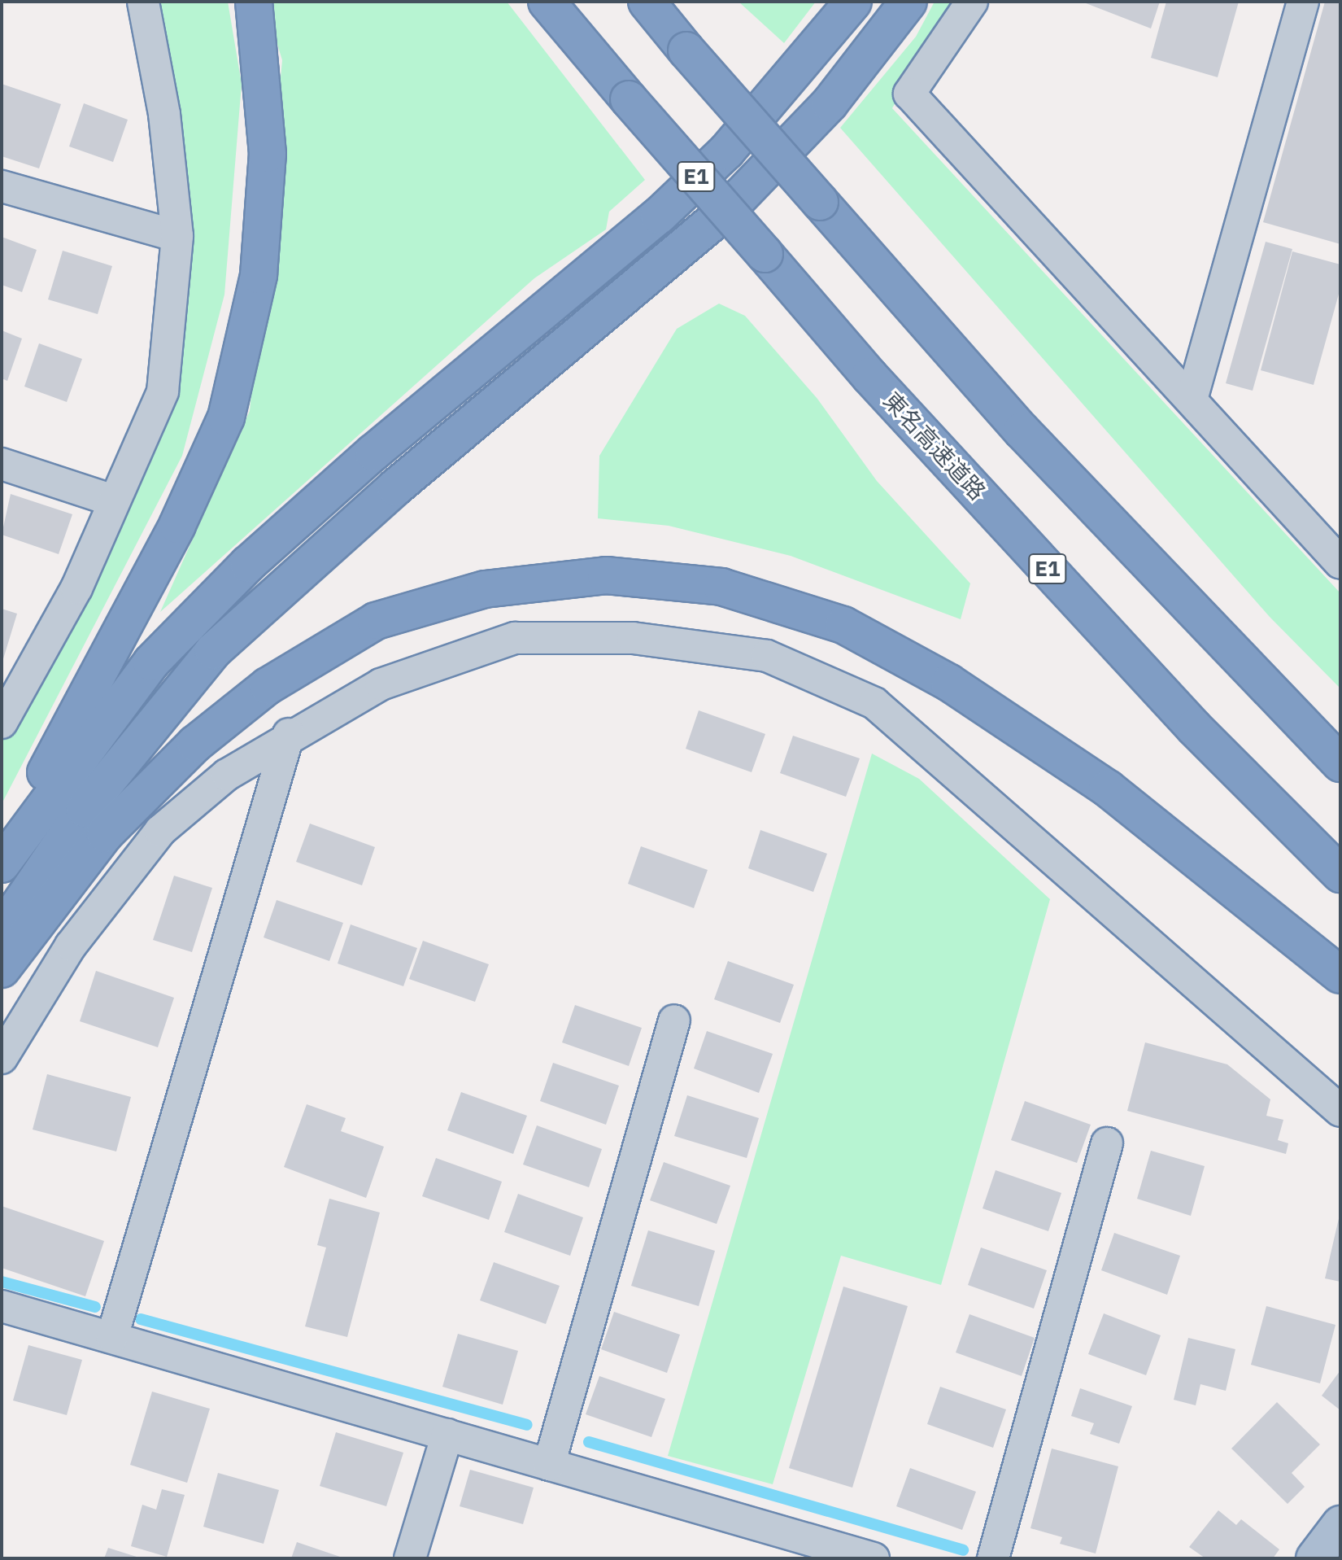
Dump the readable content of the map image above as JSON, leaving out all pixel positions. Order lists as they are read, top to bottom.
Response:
{
  "streets": {
    "highway": ["E1", "東名高速道路"]
  }
}
